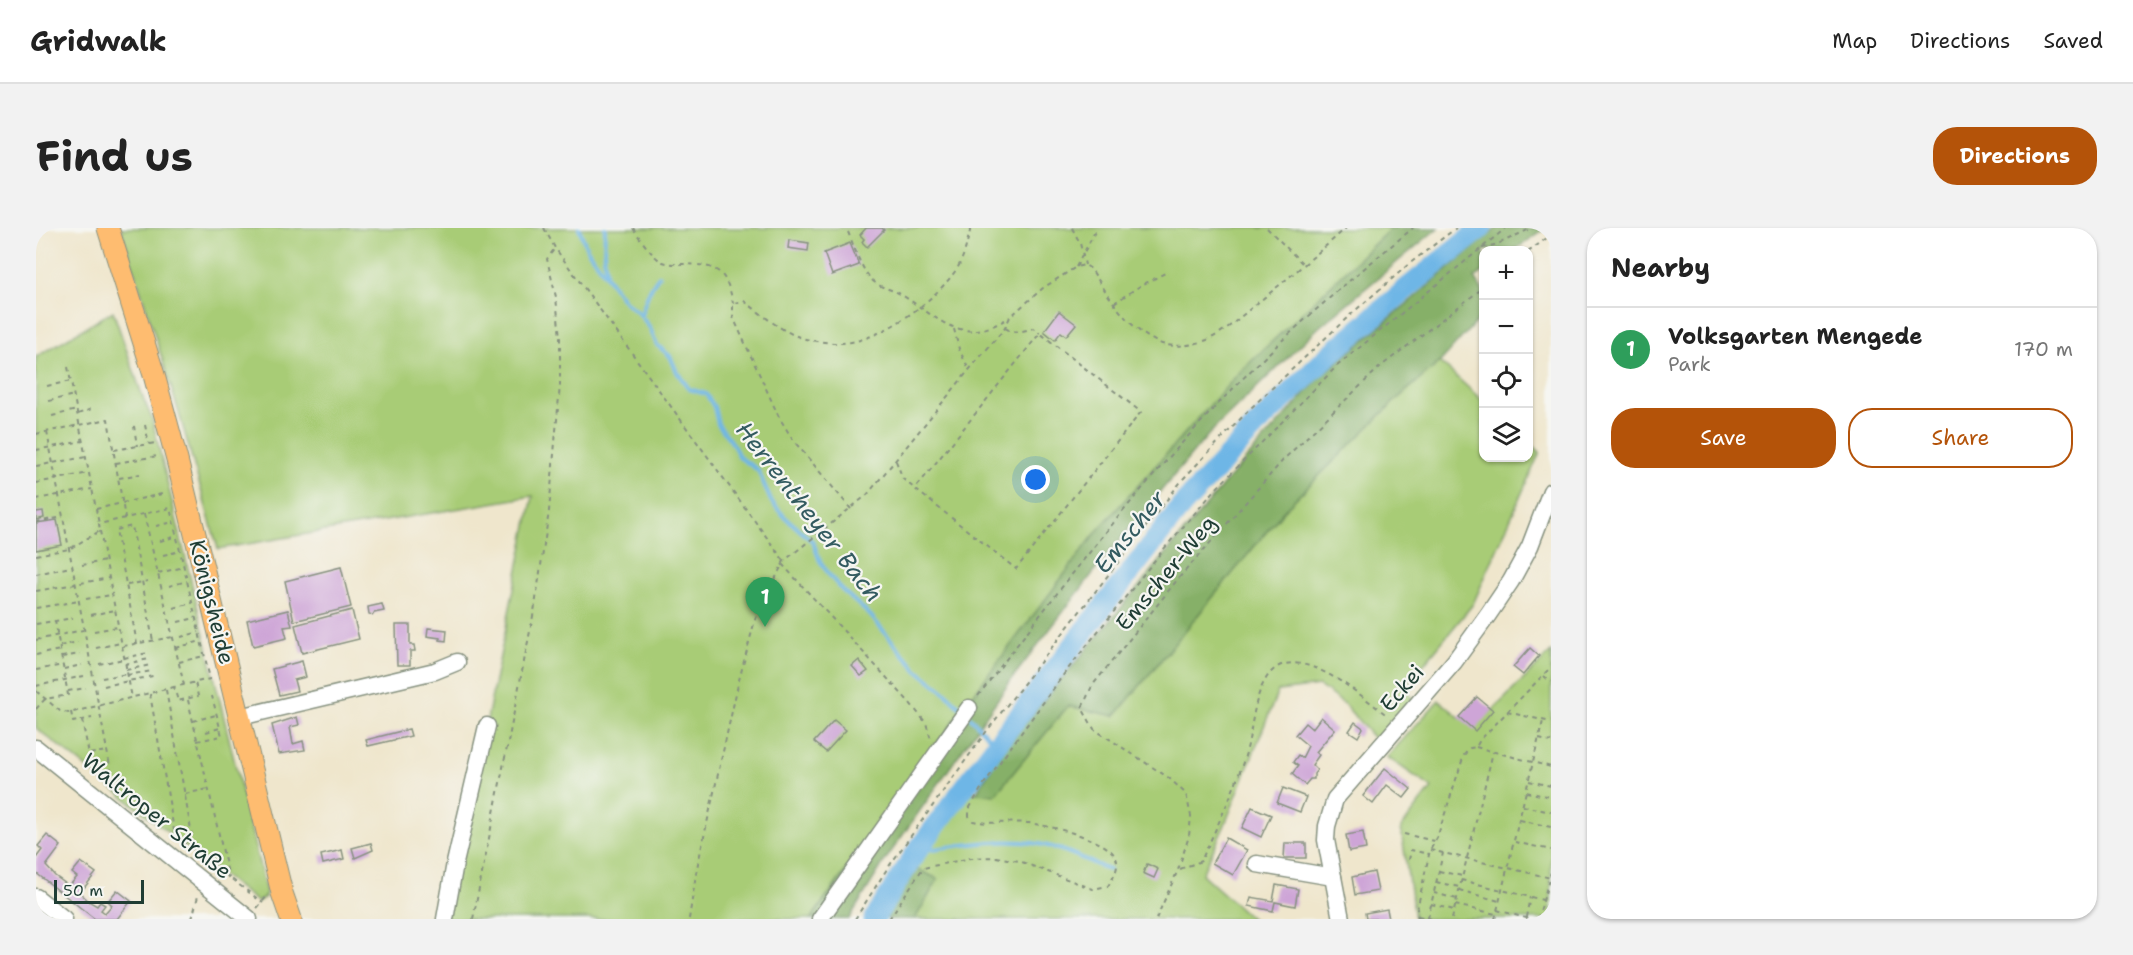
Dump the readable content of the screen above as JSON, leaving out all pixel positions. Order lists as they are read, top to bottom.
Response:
{
  "streets": {
    "main road": ["Königsheide"],
    "street": ["Eckei", "Waltroper Straße"],
    "path": ["Emscher-Weg"]
  },
  "water": ["Herrentheyer Bach", "Emscher"],
  "scale_bar": "50 m",
  "page": {
    "header": "Gridwalk",
    "nav": ["Map", "Directions", "Saved"],
    "buttons": [
      "Directions",
      ["Save", "Share"]
    ],
    "title": "Find us",
    "heading": "Nearby",
    "map_buttons": ["+", "−"],
    "list": [
      {
        "mark": "1",
        "name": "Volksgarten Mengede",
        "note": "Park",
        "value": "170 m"
      }
    ],
    "pins": "1",
    "scale": "50 m"
  }
}
